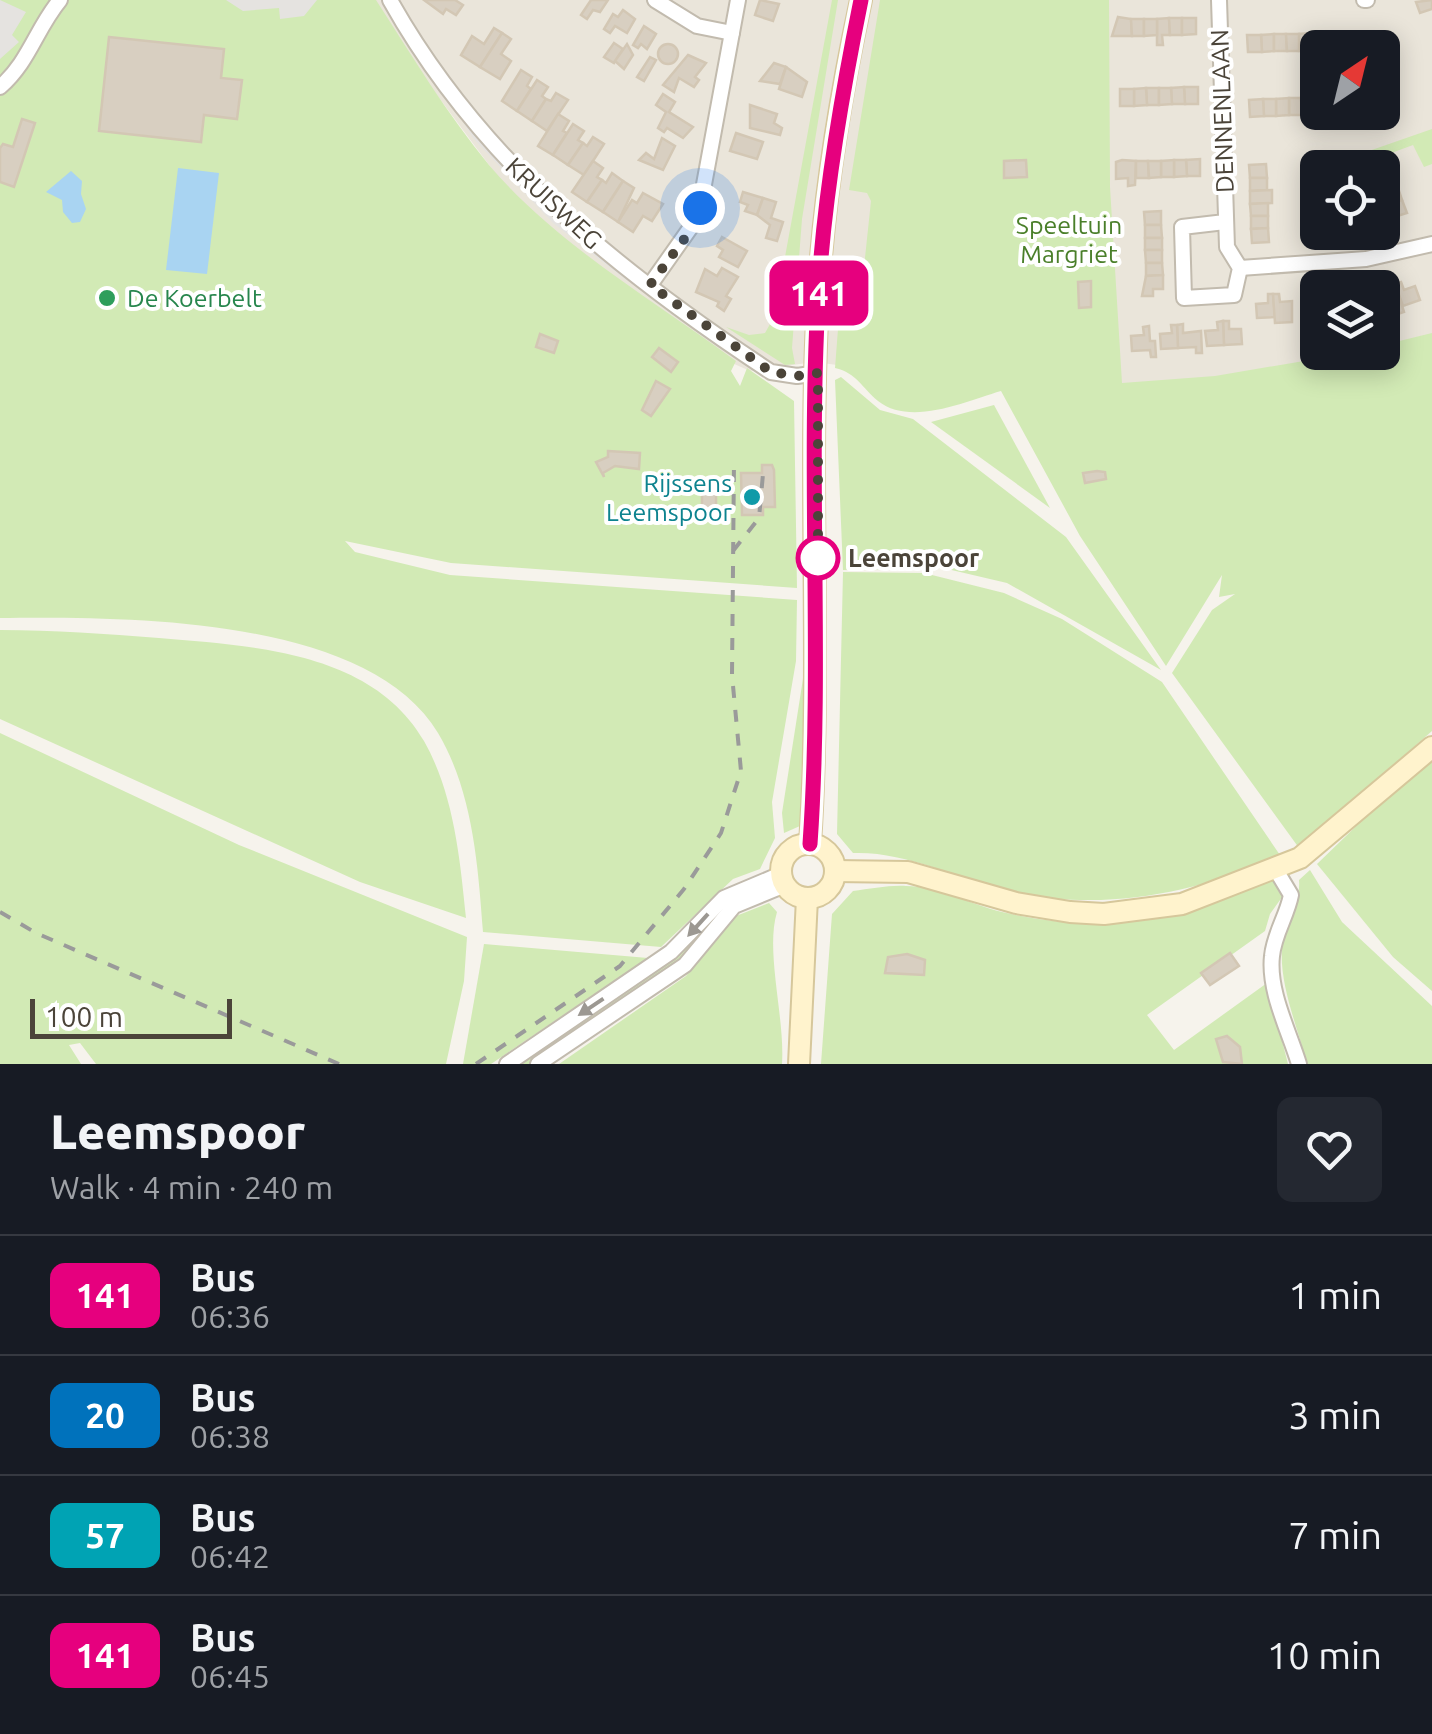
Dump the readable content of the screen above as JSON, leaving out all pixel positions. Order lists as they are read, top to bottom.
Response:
{
  "streets": {
    "street": ["DENNENLAAN", "KRUISWEG"]
  },
  "parks": ["Speeltuin Margriet"],
  "places": ["De Koerbelt", "Rijssens Leemspoor", "Leemspoor"],
  "lines": ["bus line 141"],
  "scale_bar": "100 m",
  "north": "top right",
  "page": {
    "on_map": "141",
    "scale": "100 m",
    "heading": ["Leemspoor", "Walk · 4 min · 240 m"],
    "list": [
      {
        "mark": "141",
        "name": "Bus",
        "note": "06:36",
        "value": "1 min"
      },
      {
        "mark": "20",
        "name": "Bus",
        "note": "06:38",
        "value": "3 min"
      },
      {
        "mark": "57",
        "name": "Bus",
        "note": "06:42",
        "value": "7 min"
      },
      {
        "mark": "141",
        "name": "Bus",
        "note": "06:45",
        "value": "10 min"
      }
    ]
  }
}
